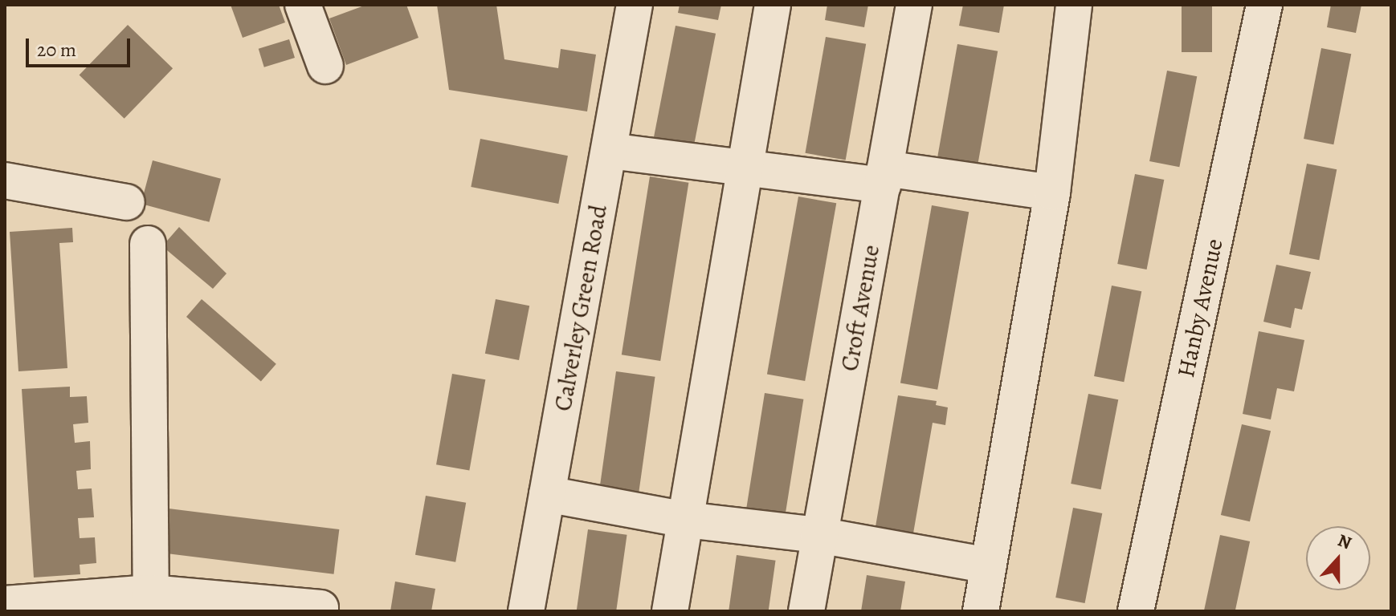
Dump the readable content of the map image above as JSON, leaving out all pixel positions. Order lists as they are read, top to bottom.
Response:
{
  "streets": {
    "street": ["Calverley Green Road", "Croft Avenue", "Hanby Avenue"]
  },
  "scale_bar": "20 m",
  "north": "top"
}
